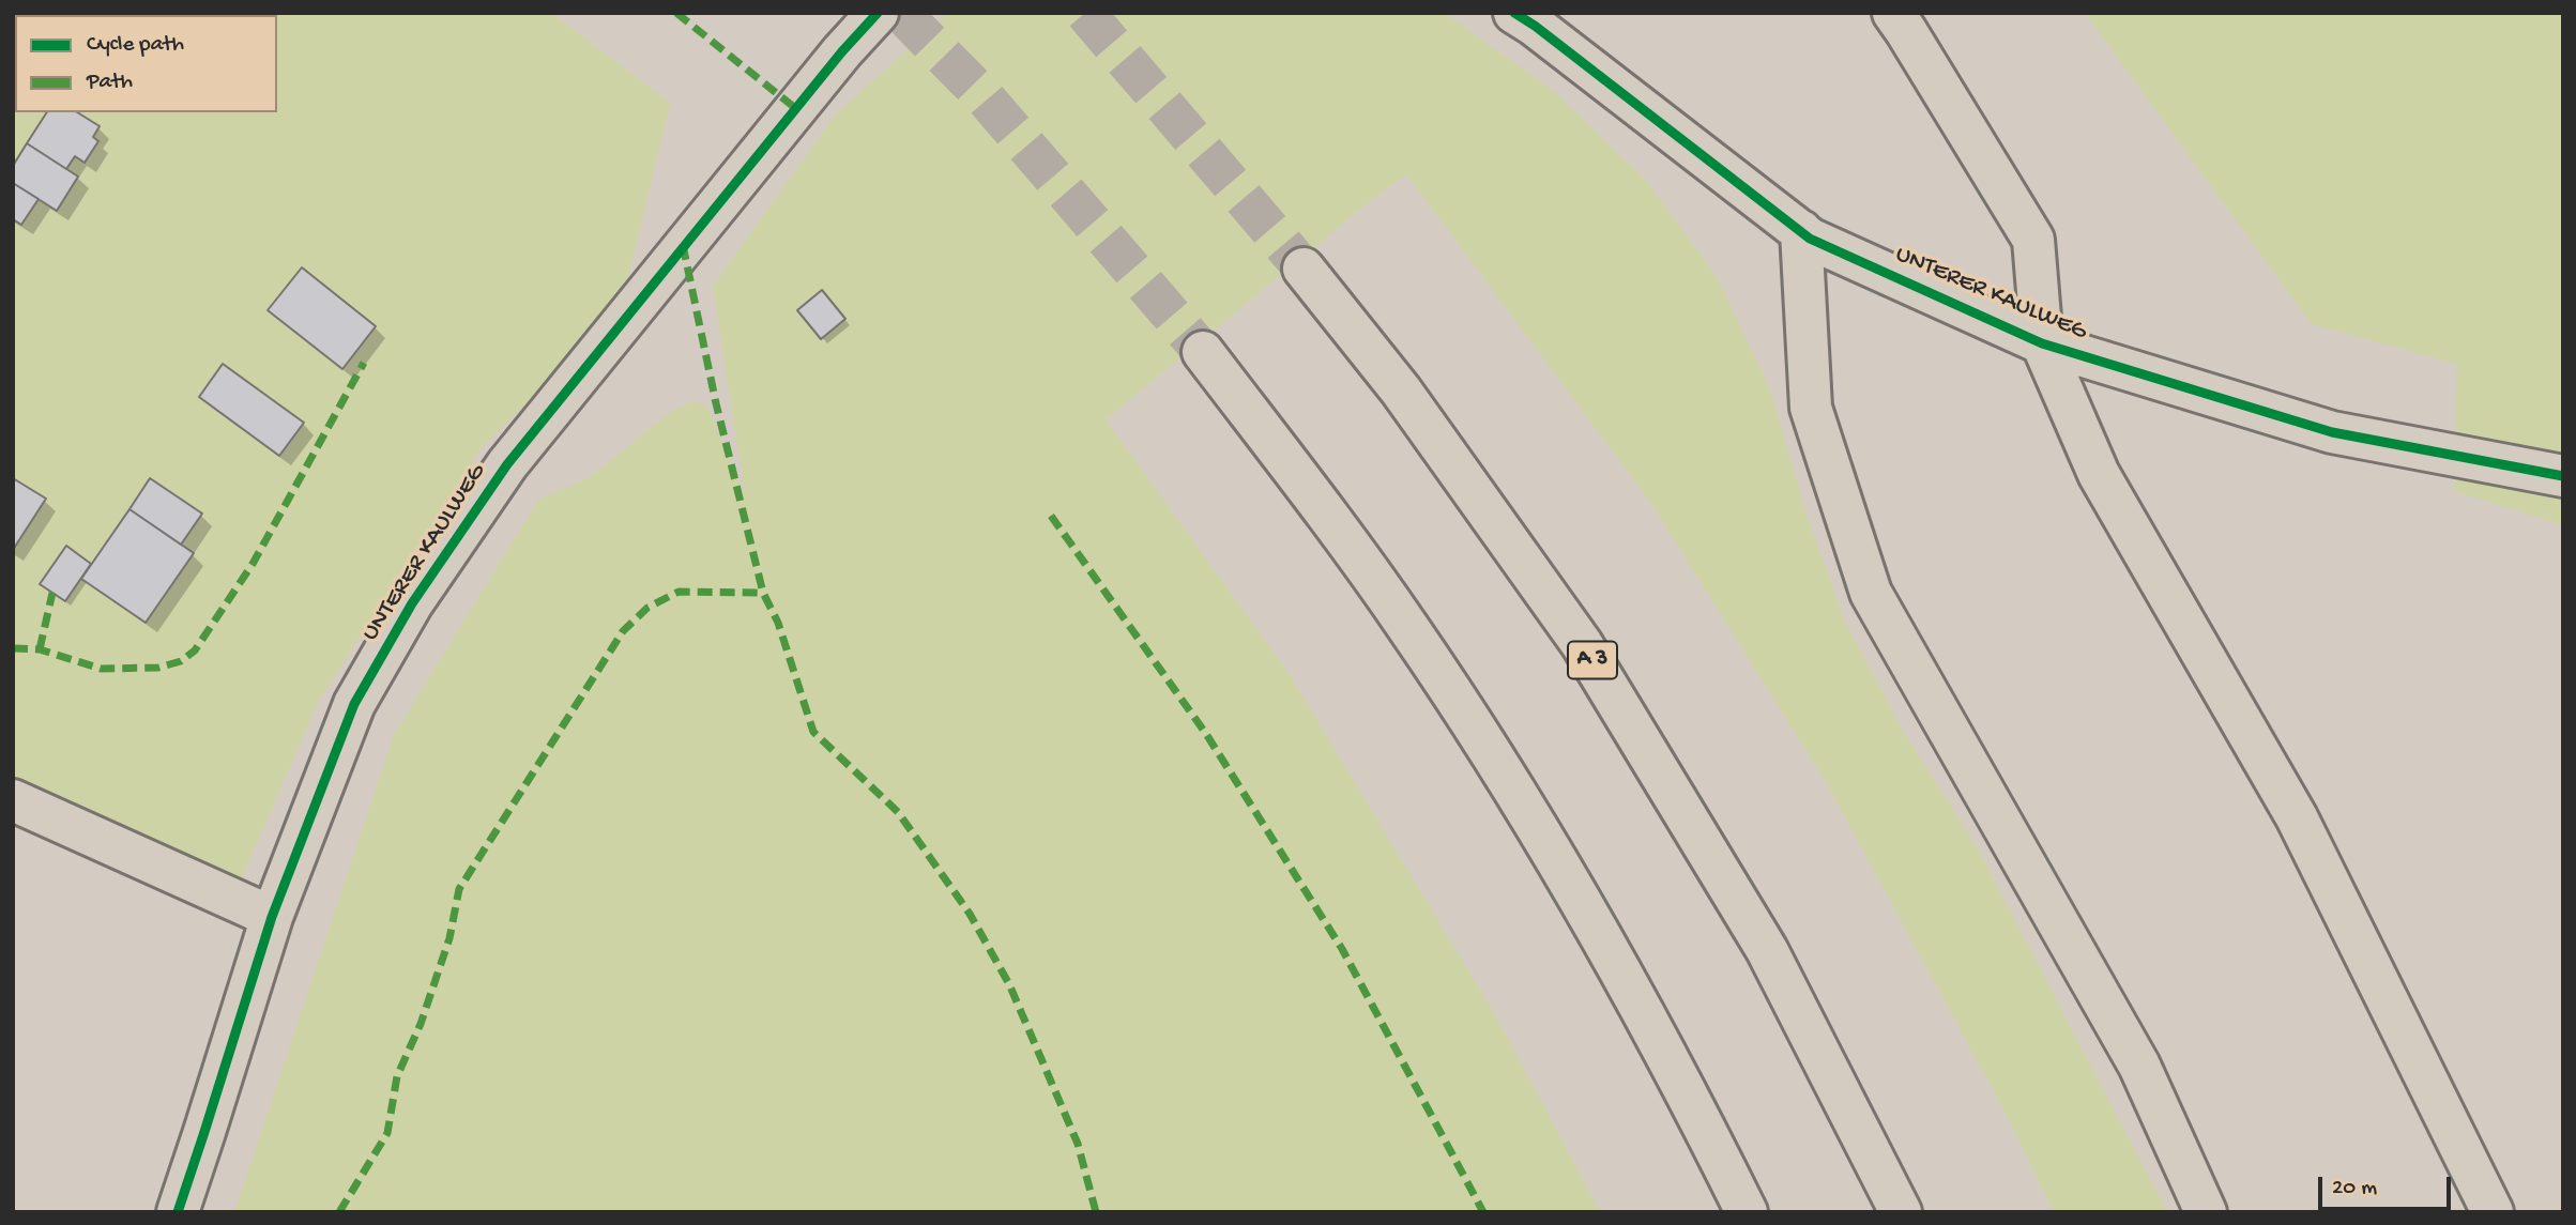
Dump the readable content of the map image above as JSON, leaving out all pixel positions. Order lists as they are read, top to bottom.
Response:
{
  "streets": {
    "main road": ["UNTERER KAULWEG", "A 3"]
  },
  "legend": ["Cycle path", "Path"],
  "scale_bar": "20 m"
}
